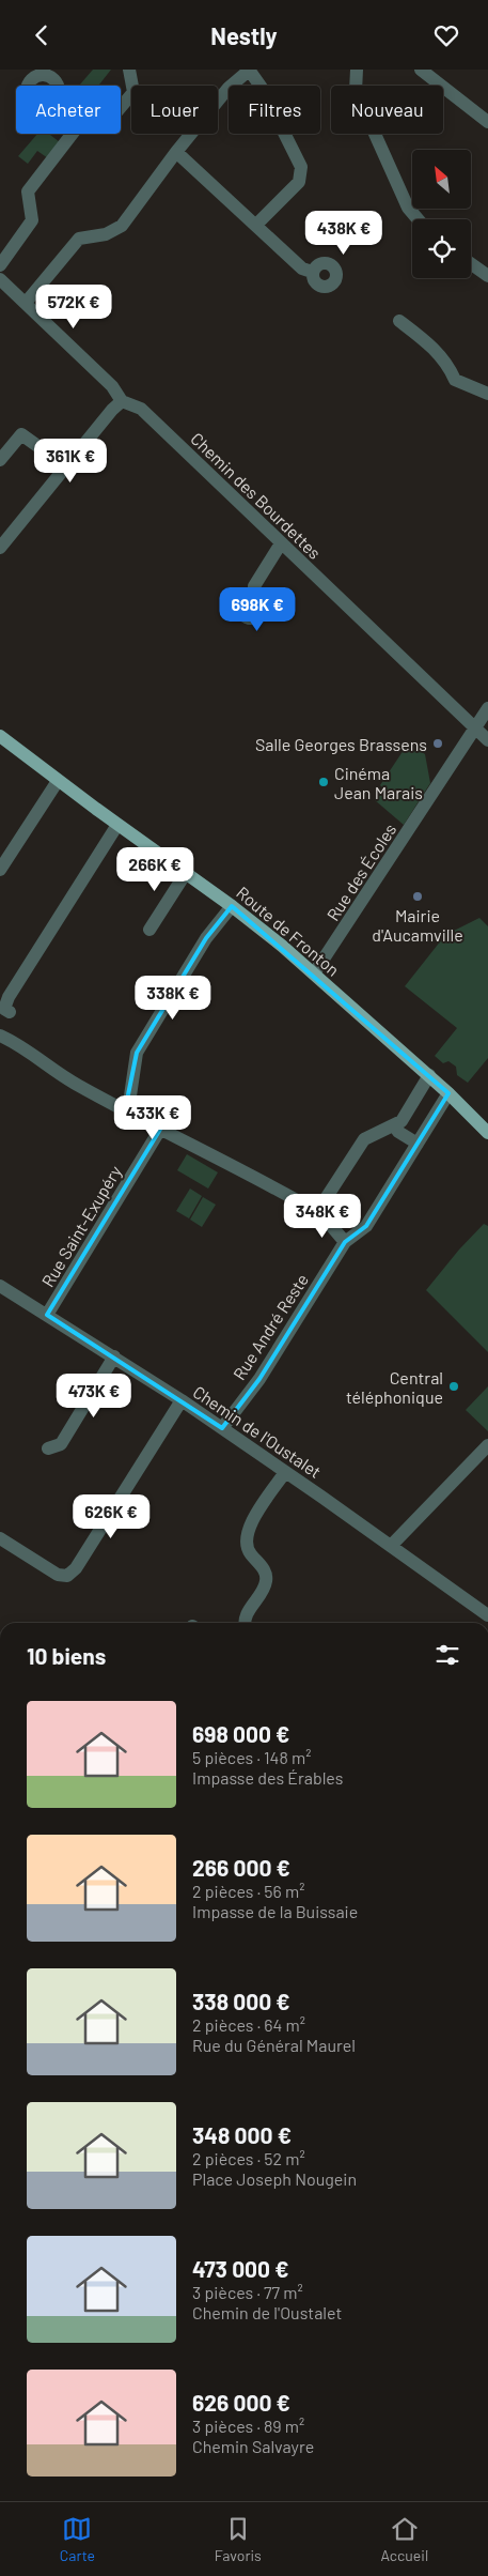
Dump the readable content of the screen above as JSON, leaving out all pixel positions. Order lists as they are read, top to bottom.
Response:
{
  "streets": {
    "main road": ["Route de Fronton"],
    "street": [
      "Chemin des Bourdettes",
      "Rue des Écoles",
      "Rue Saint-Exupéry",
      "Rue André Reste",
      "Chemin de l'Oustalet"
    ]
  },
  "crossings": [
    ["Chemin des Bourdettes", "Rue des Écoles"],
    ["Rue des Écoles", "Route de Fronton"],
    ["Rue Saint-Exupéry", "Chemin de l'Oustalet"],
    ["Rue André Reste", "Chemin de l'Oustalet"]
  ],
  "places": [
    "Salle Georges Brassens",
    "Cinéma Jean Marais",
    "Mairie d'Aucamville",
    "Central téléphonique"
  ],
  "north": "top left",
  "page": {
    "header": "Nestly",
    "chip": [
      "Acheter",
      "Louer",
      "Filtres",
      "Nouveau"
    ],
    "price": [
      "438K €",
      "572K €",
      "361K €",
      "698K €",
      "266K €",
      "338K €",
      "433K €",
      "348K €",
      "473K €",
      "626K €"
    ],
    "heading": "10 biens",
    "list": [
      {
        "name": "698 000 €",
        "note": "5 pièces · 148 m² · Impasse des Érables"
      },
      {
        "name": "266 000 €",
        "note": "2 pièces · 56 m² · Impasse de la Buissaie"
      },
      {
        "name": "338 000 €",
        "note": "2 pièces · 64 m² · Rue du Général Maurel"
      },
      {
        "name": "348 000 €",
        "note": "2 pièces · 52 m² · Place Joseph Nougein"
      },
      {
        "name": "473 000 €",
        "note": "3 pièces · 77 m² · Chemin de l'Oustalet"
      },
      {
        "name": "626 000 €",
        "note": "3 pièces · 89 m² · Chemin Salvayre"
      }
    ],
    "tabs": ["Carte", "Favoris", "Accueil"]
  }
}
